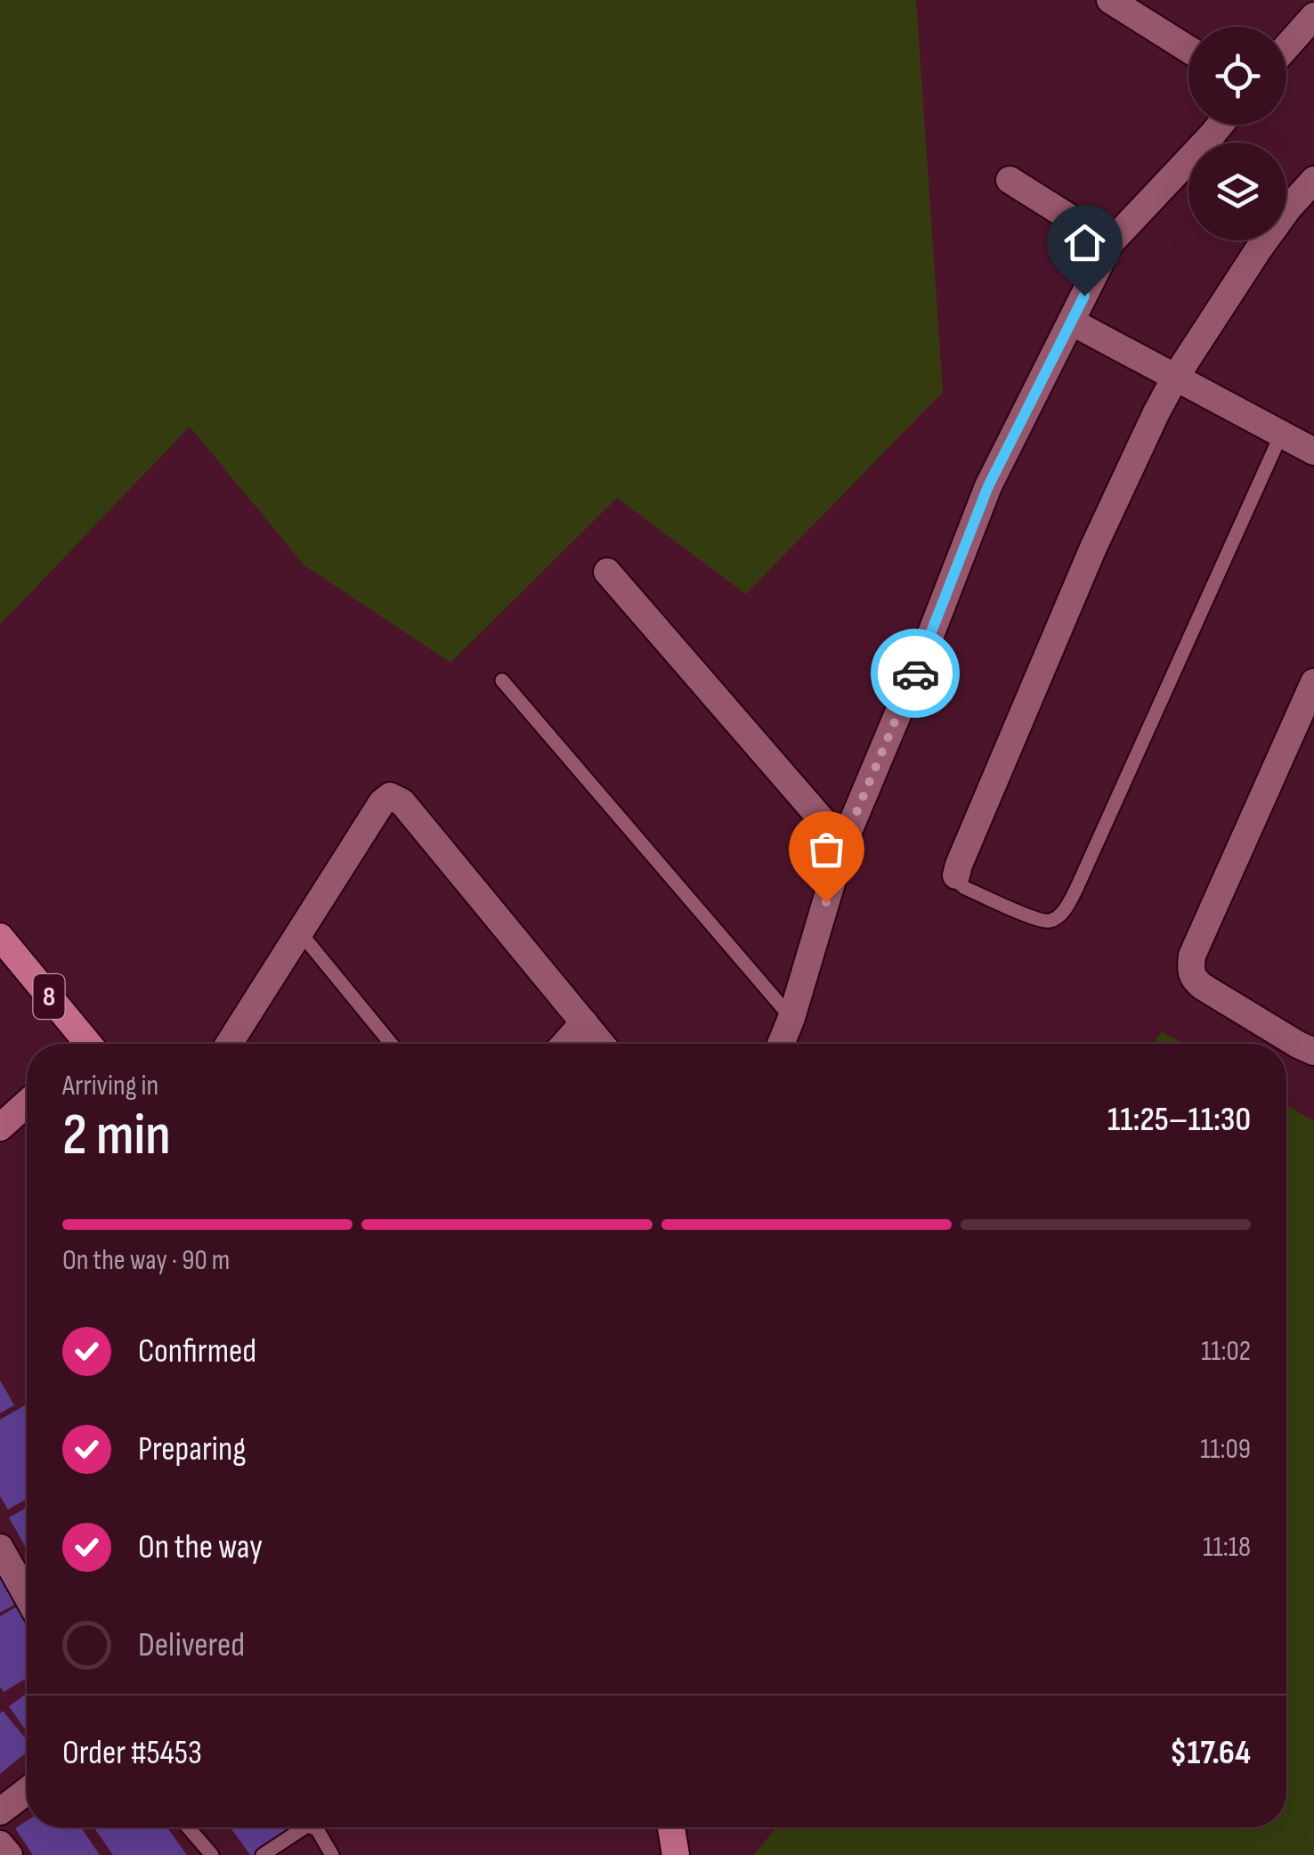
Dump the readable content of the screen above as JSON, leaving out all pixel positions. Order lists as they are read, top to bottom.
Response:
{
  "streets": {
    "main road": ["8"]
  },
  "page": {
    "heading": ["2 min", "Arriving in", "11:25–11:30"],
    "panel": ["Order #5453", "$17.64"],
    "bar": "On the way · 90 m",
    "list": [
      ["Confirmed", "11:02"],
      ["Preparing", "11:09"],
      ["On the way", "11:18"],
      "Delivered"
    ]
  }
}
